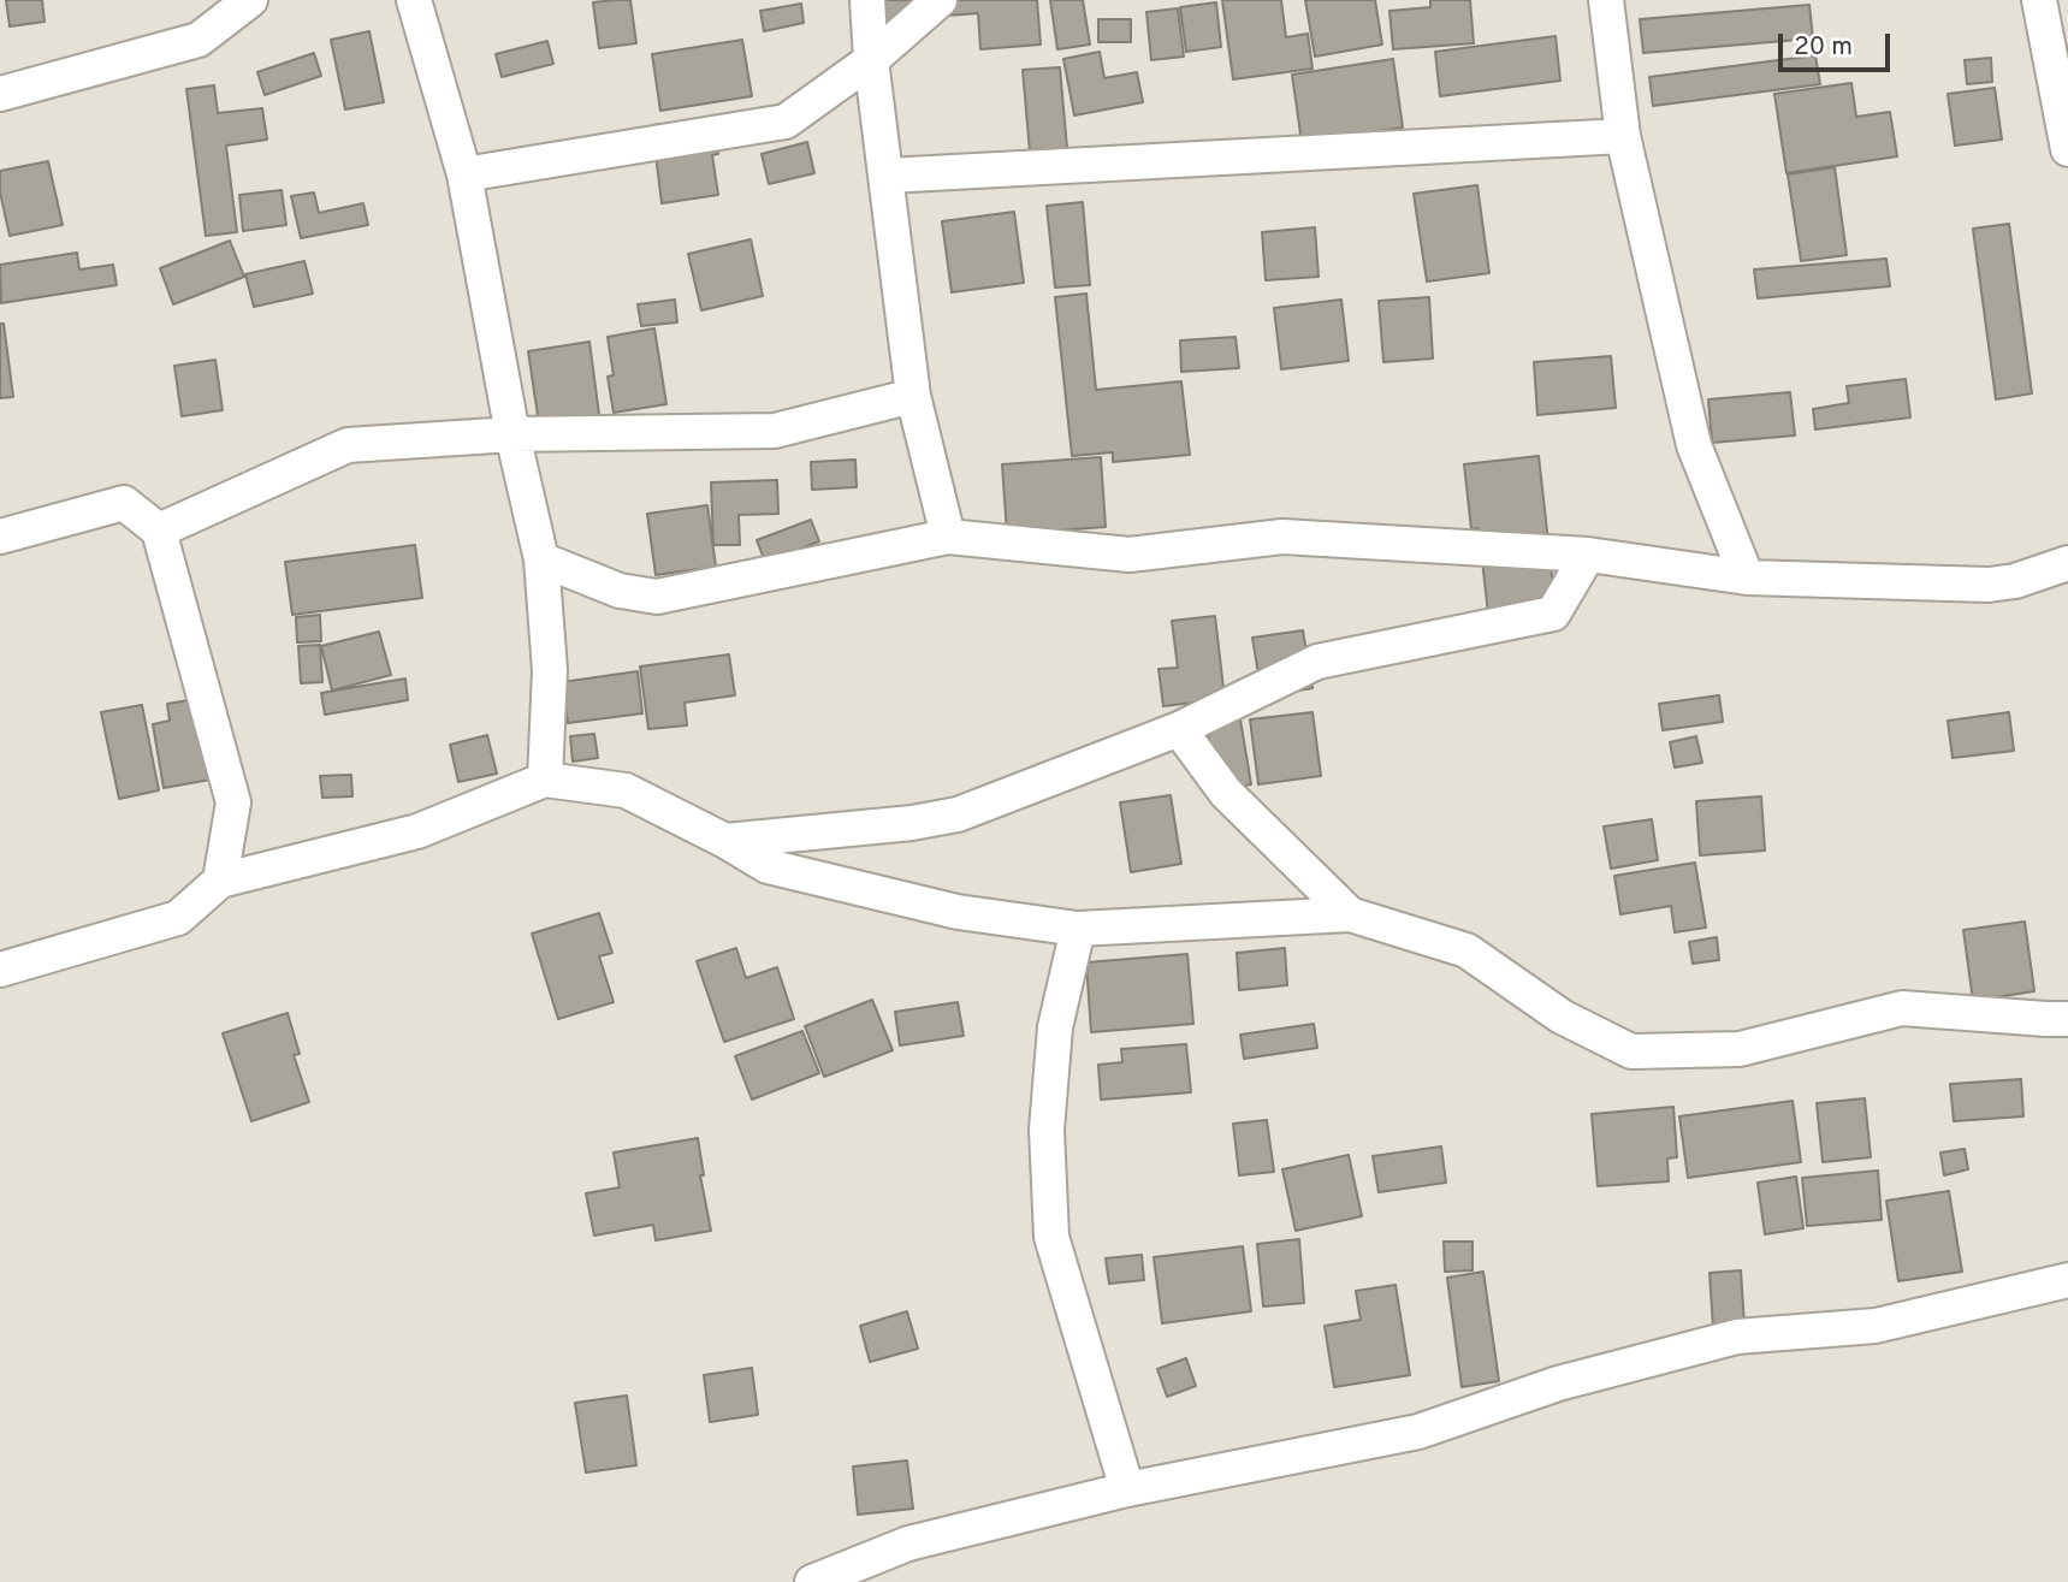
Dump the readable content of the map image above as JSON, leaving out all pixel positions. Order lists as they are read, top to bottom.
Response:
{
  "scale_bar": "20 m"
}
